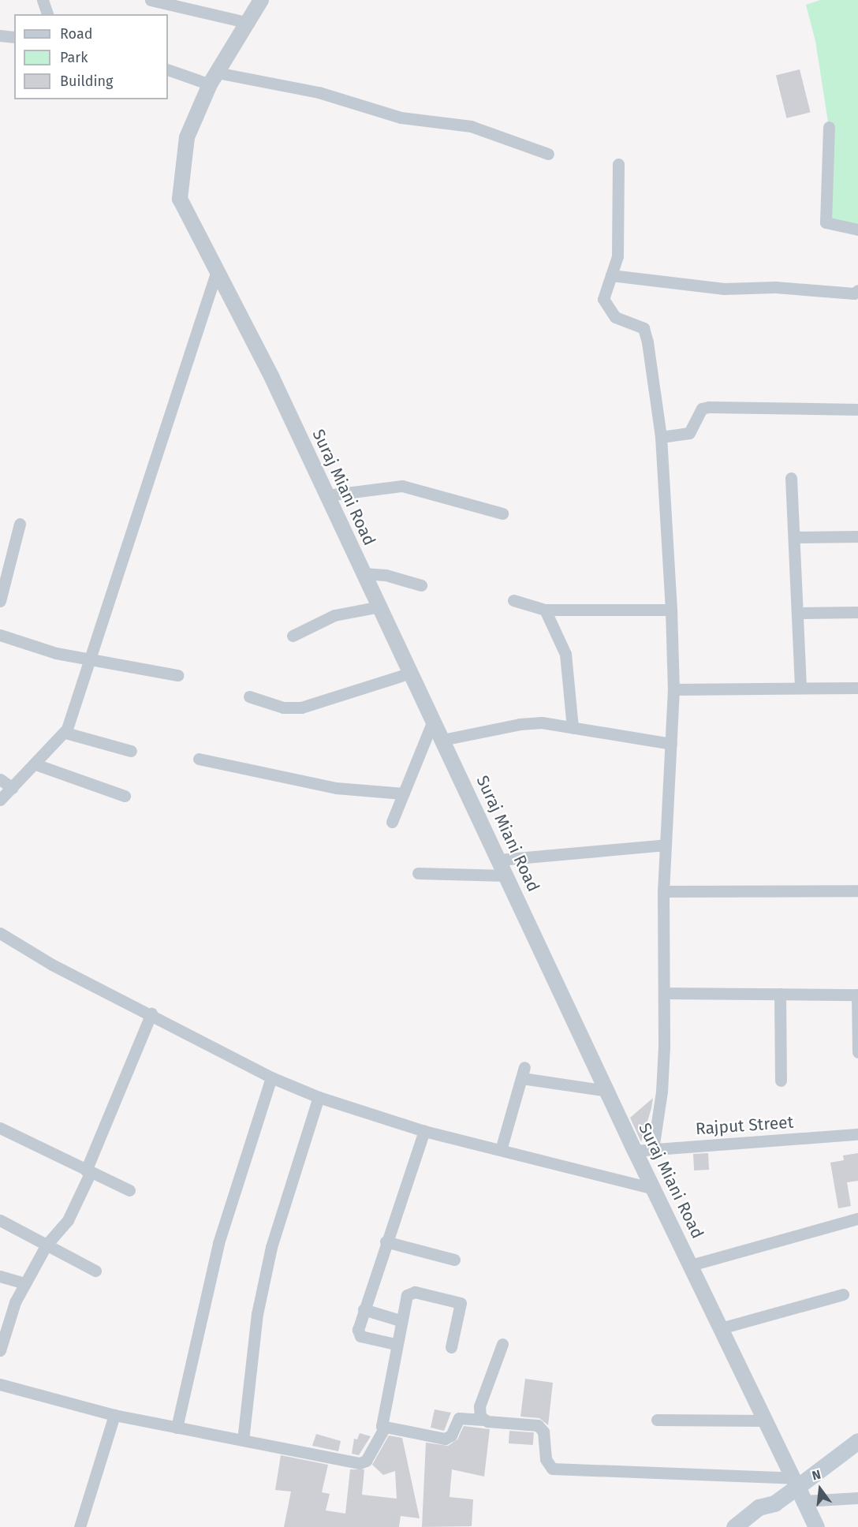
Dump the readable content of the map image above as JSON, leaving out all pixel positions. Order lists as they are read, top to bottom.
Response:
{
  "streets": {
    "street": ["Suraj Miani Road", "Rajput Street"]
  },
  "crossings": [
    ["Suraj Miani Road", "Rajput Street"]
  ],
  "legend": ["Road", "Park", "Building"],
  "north": "top"
}
